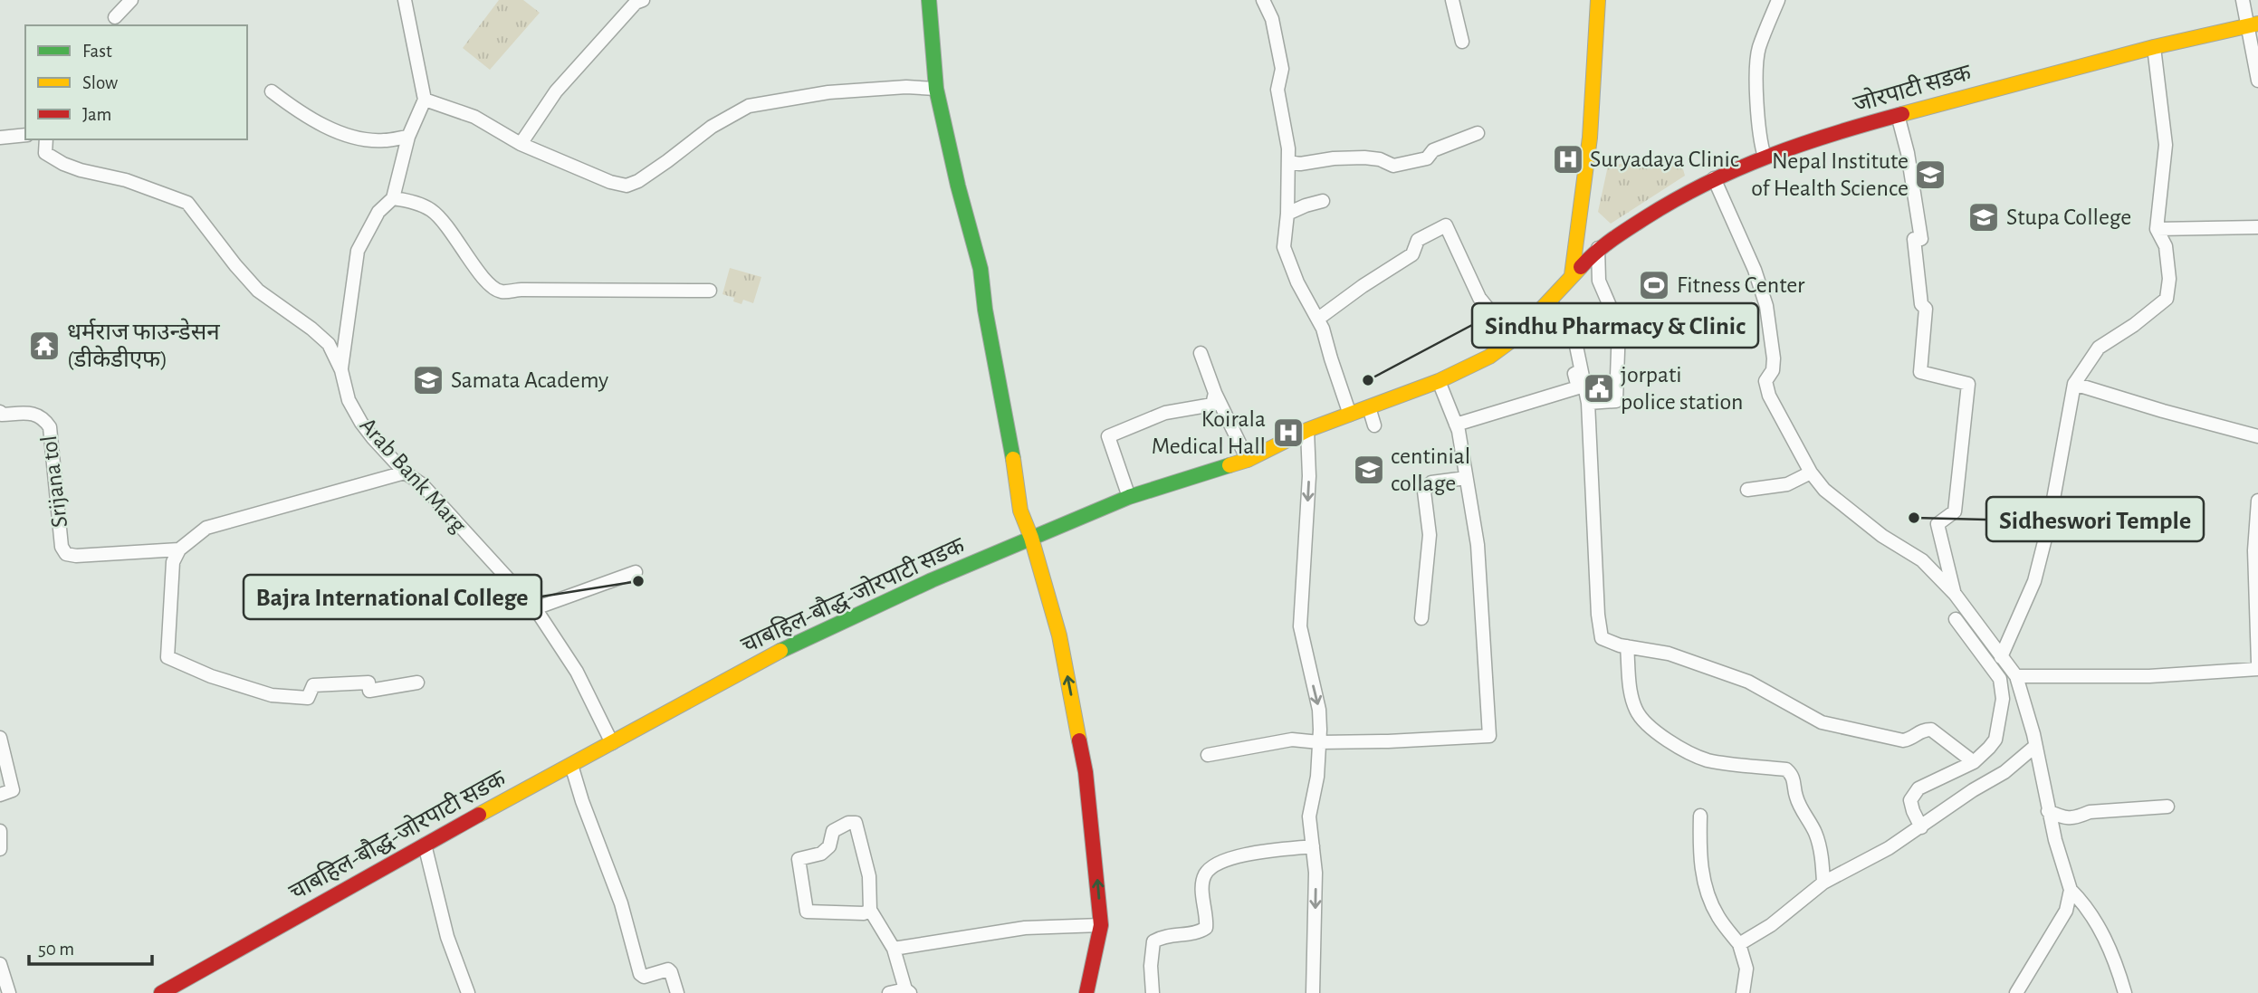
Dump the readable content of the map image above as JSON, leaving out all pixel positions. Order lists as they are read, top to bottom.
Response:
{
  "streets": {
    "main road": ["जोरपाटी सडक", "चाबहिल-बौद्ध-जोरपाटी सडक"],
    "street": ["Arab Bank Marg", "Srijana tol"]
  },
  "crossings": [
    ["जोरपाटी सडक", "चाबहिल-बौद्ध-जोरपाटी सडक"],
    ["Arab Bank Marg", "चाबहिल-बौद्ध-जोरपाटी सडक"]
  ],
  "places": {
    "hospital": ["Suryadaya Clinic", "Koirala Medical Hall"],
    "school or university": [
      "Nepal Institute of Health Science",
      "Stupa College",
      "Samata Academy",
      "centinial collage"
    ],
    "sports": ["Fitness Center"],
    "temple": ["धर्मराज फाउन्डेसन (डीकेडीएफ)"],
    "other": ["Sindhu Pharmacy & Clinic", "Sidheswori Temple", "Bajra International College"],
    "public building": ["jorpati police station"]
  },
  "legend": ["Fast", "Slow", "Jam"],
  "scale_bar": "50 m"
}
